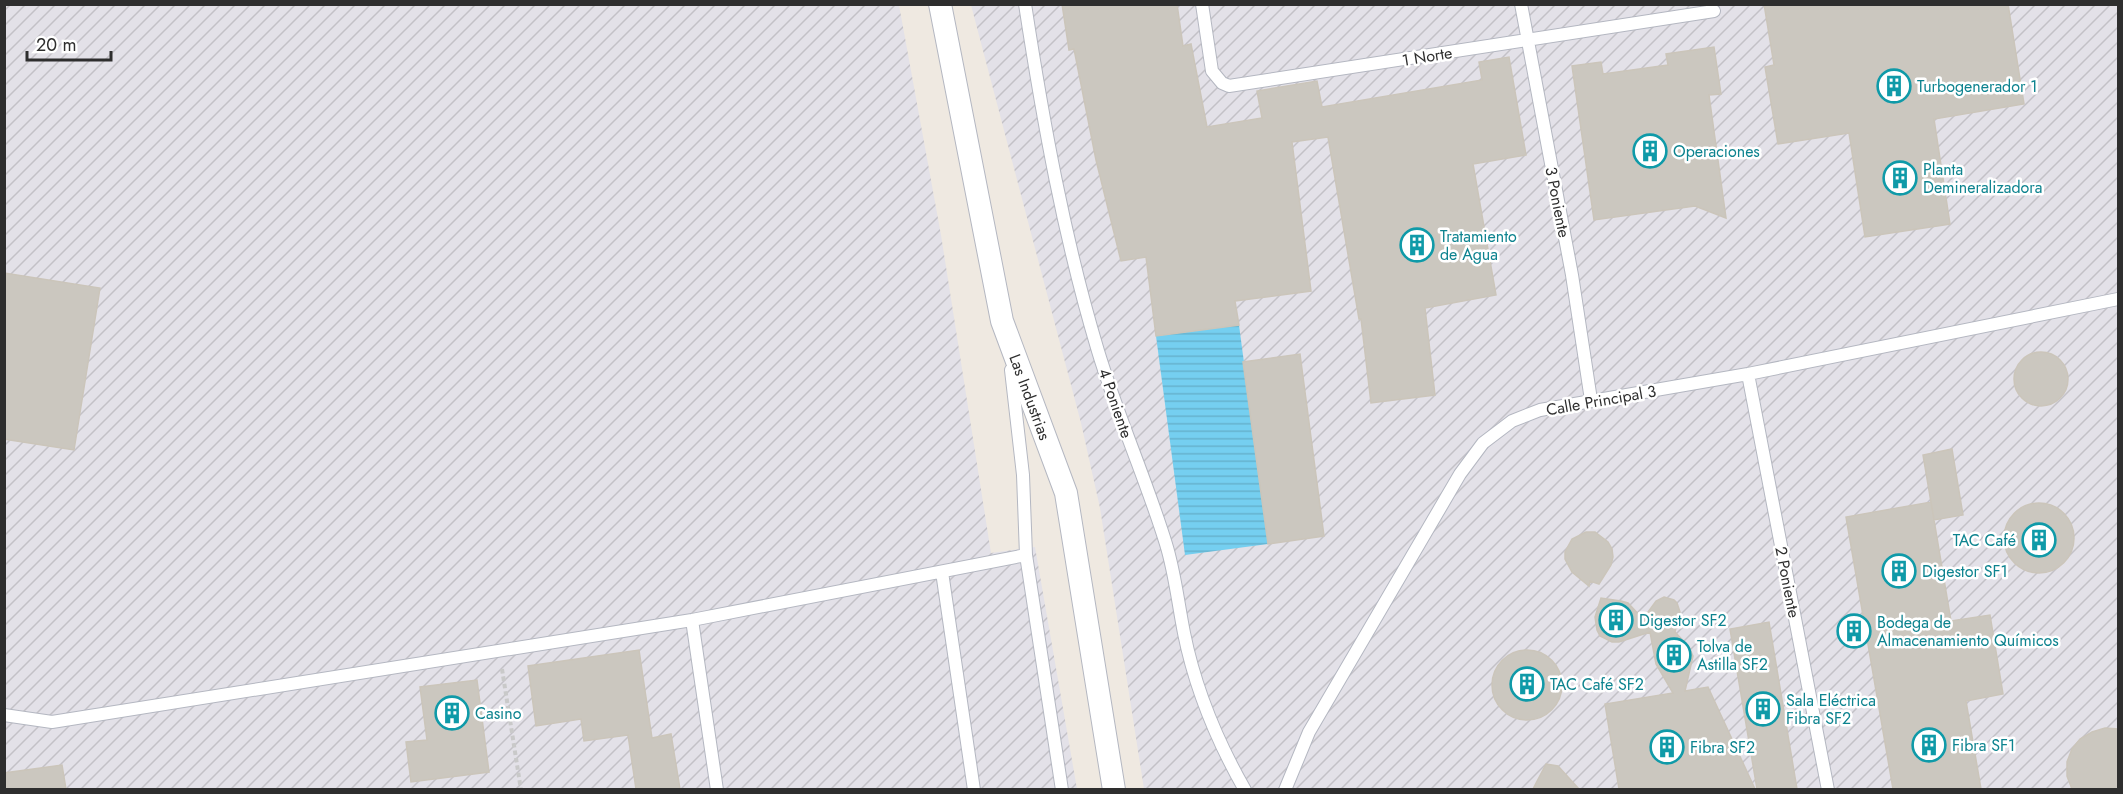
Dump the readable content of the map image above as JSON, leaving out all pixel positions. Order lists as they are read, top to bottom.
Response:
{
  "streets": {
    "street": ["Las Industrias"],
    "lane": [
      "1 Norte",
      "3 Poniente",
      "Calle Principal 3",
      "4 Poniente",
      "2 Poniente"
    ]
  },
  "crossings": [
    ["1 Norte", "3 Poniente"],
    ["3 Poniente", "Calle Principal 3"],
    ["Calle Principal 3", "2 Poniente"]
  ],
  "places": {
    "building": [
      "Turbogenerador 1",
      "Operaciones",
      "Planta Demineralizadora",
      "Tratamiento de Agua",
      "TAC Café",
      "Digestor SF1",
      "Digestor SF2",
      "Bodega de Almacenamiento Químicos",
      "Tolva de Astilla SF2",
      "TAC Café SF2",
      "Sala Eléctrica Fibra SF2",
      "Casino",
      "Fibra SF1",
      "Fibra SF2"
    ]
  },
  "scale_bar": "20 m"
}
